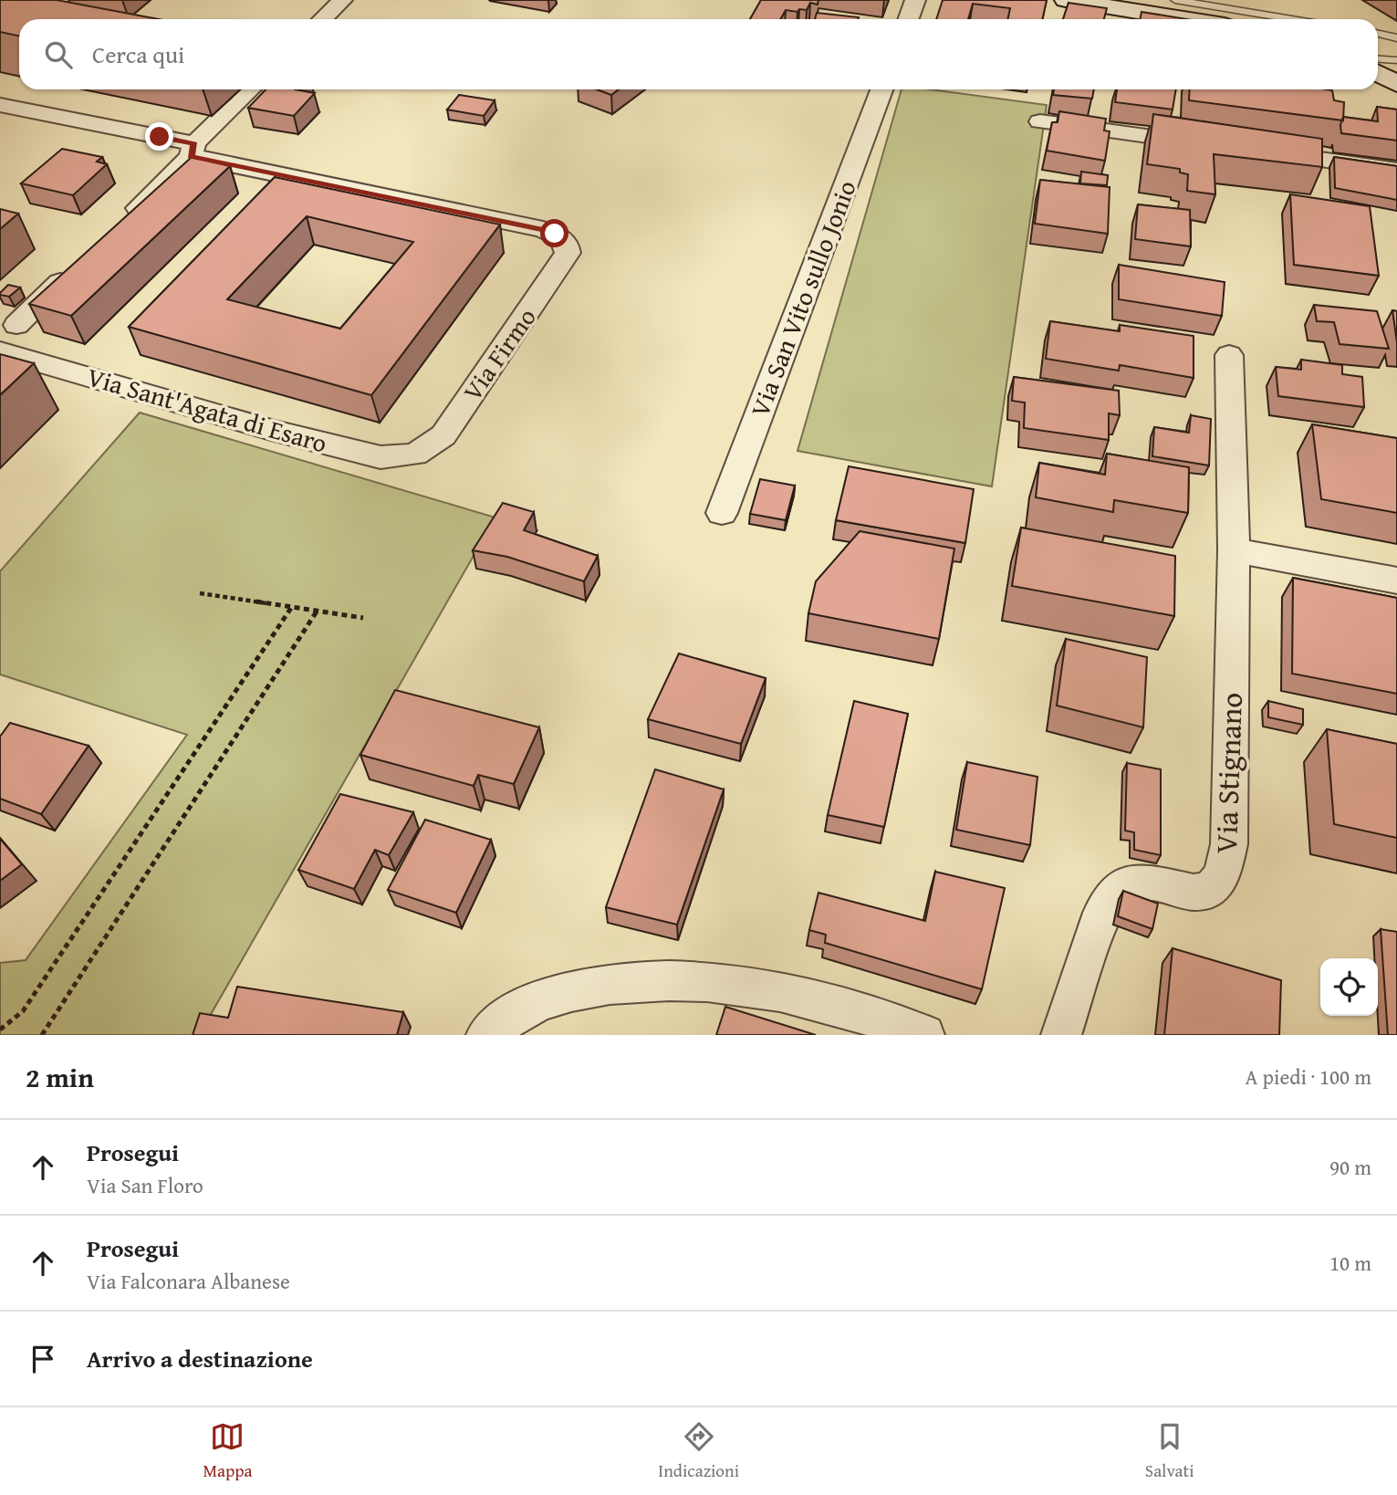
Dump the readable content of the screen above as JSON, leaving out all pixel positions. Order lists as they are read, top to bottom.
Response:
{
  "streets": {
    "street": [
      "Via San Vito sullo Jonio",
      "Via Firmo",
      "Via Sant'Agata di Esaro",
      "Via Stignano"
    ]
  },
  "crossings": [
    ["Via Firmo", "Via Sant'Agata di Esaro"]
  ],
  "page": {
    "search": "Cerca qui",
    "heading": ["2 min", "A piedi · 100 m"],
    "list": [
      ["Prosegui", "Via San Floro", "90 m"],
      ["Prosegui", "Via Falconara Albanese", "10 m"],
      "Arrivo a destinazione"
    ],
    "nav": ["Mappa", "Indicazioni", "Salvati"]
  }
}
